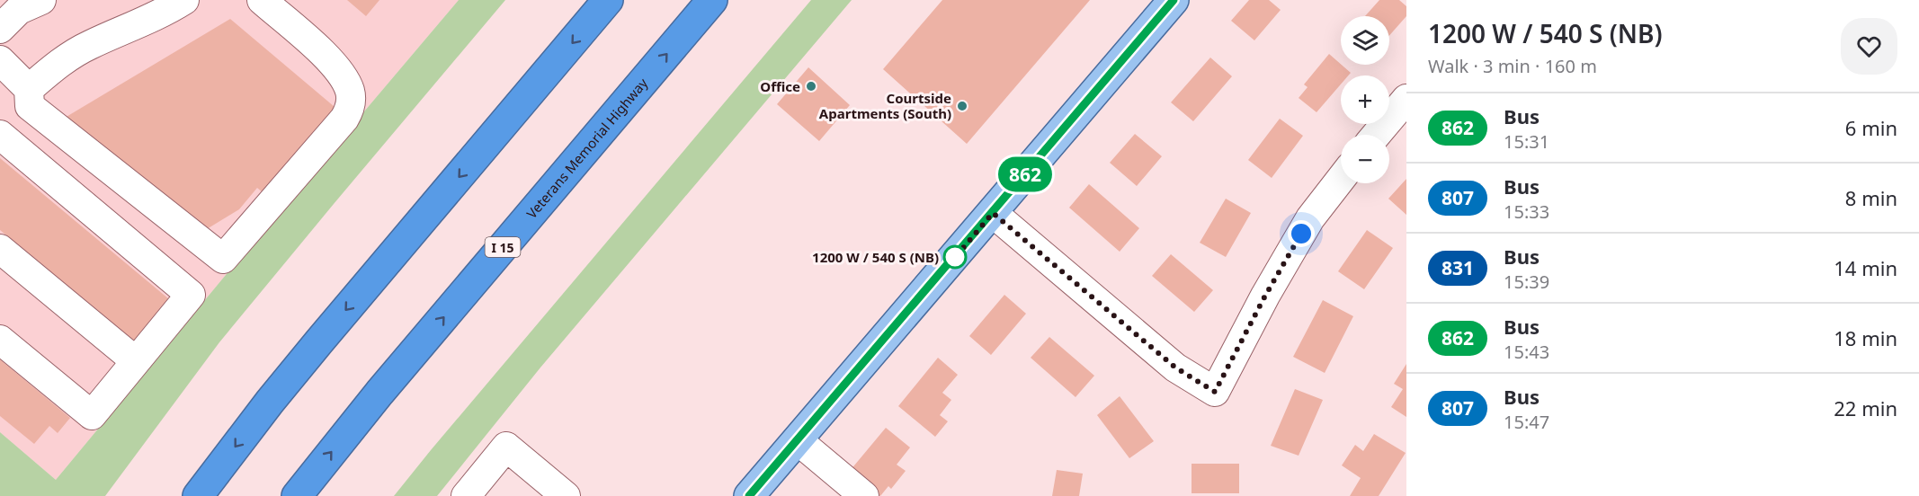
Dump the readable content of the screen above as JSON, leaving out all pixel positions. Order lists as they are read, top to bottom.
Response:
{
  "streets": {
    "highway": ["Veterans Memorial Highway", "I 15"]
  },
  "places": ["Office", "Courtside Apartments (South)", "1200 W / 540 S (NB)"],
  "lines": ["bus line 862"],
  "page": {
    "on_map": "862",
    "heading": ["1200 W / 540 S (NB)", "Walk · 3 min · 160 m"],
    "map_buttons": ["+", "−"],
    "list": [
      {
        "mark": "862",
        "name": "Bus",
        "note": "15:31",
        "value": "6 min"
      },
      {
        "mark": "807",
        "name": "Bus",
        "note": "15:33",
        "value": "8 min"
      },
      {
        "mark": "831",
        "name": "Bus",
        "note": "15:39",
        "value": "14 min"
      },
      {
        "mark": "862",
        "name": "Bus",
        "note": "15:43",
        "value": "18 min"
      },
      {
        "mark": "807",
        "name": "Bus",
        "note": "15:47",
        "value": "22 min"
      }
    ]
  }
}
